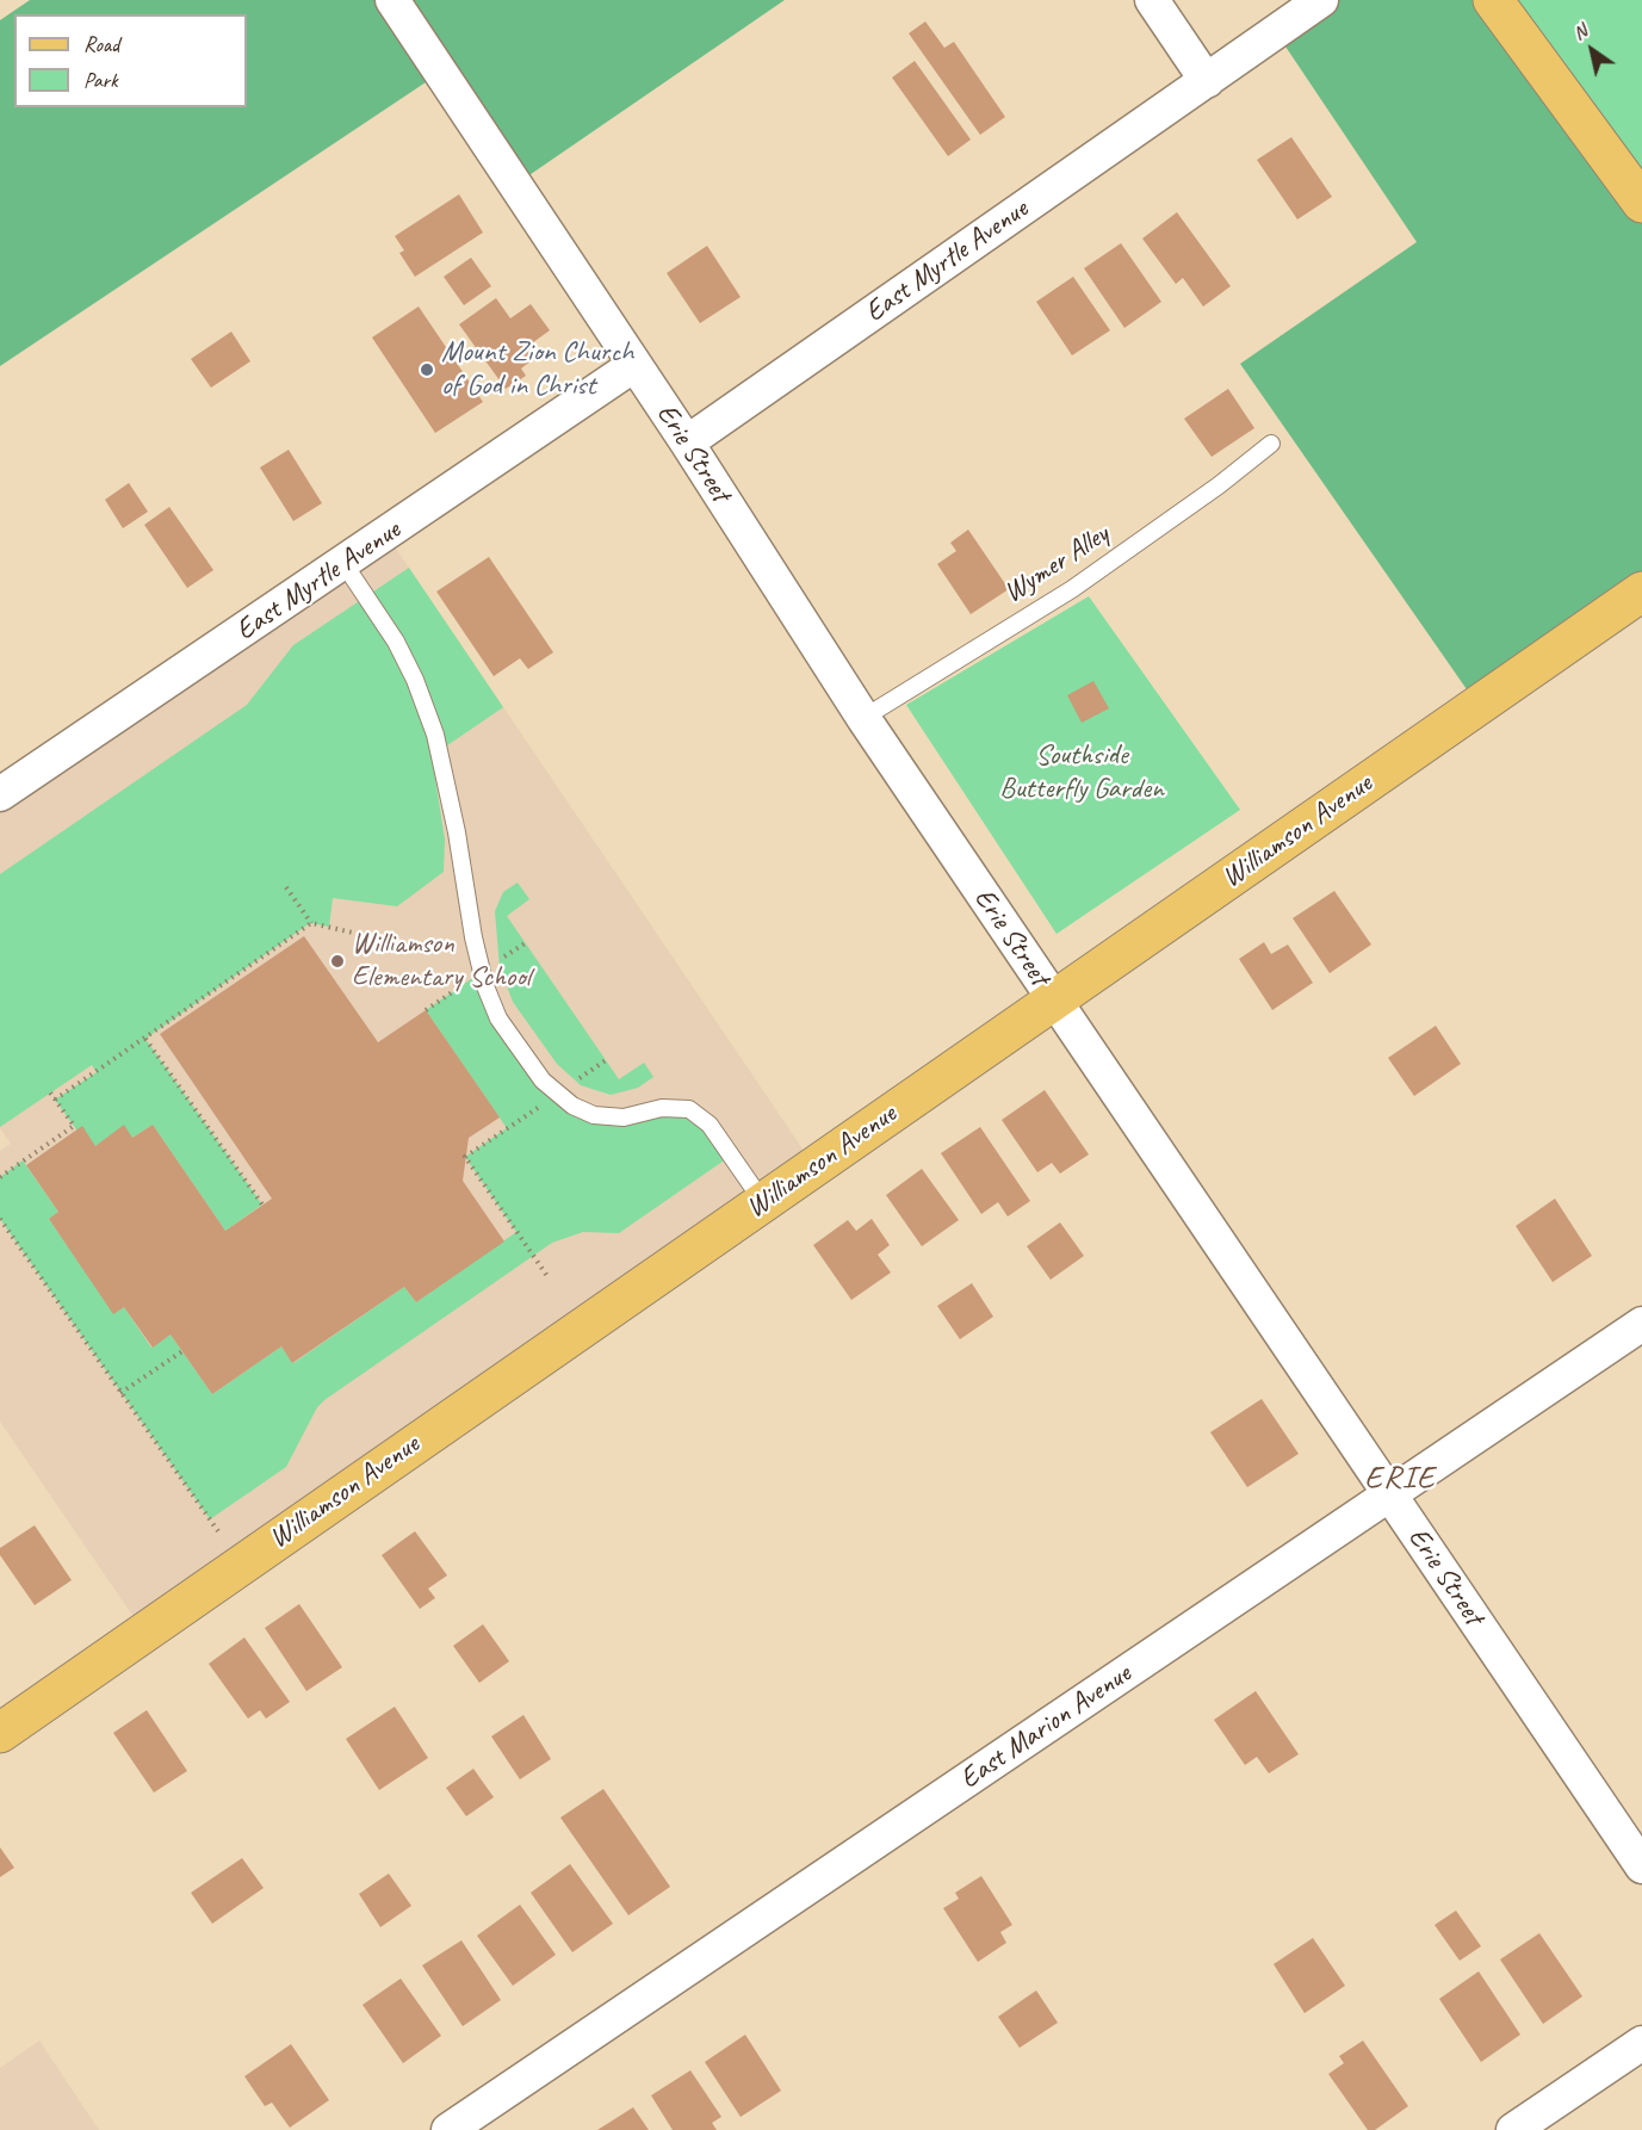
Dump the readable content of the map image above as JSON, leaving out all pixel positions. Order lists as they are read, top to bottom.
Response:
{
  "streets": {
    "main road": ["Williamson Avenue"],
    "street": ["East Myrtle Avenue", "Erie Street", "East Marion Avenue"],
    "lane": ["Wymer Alley"]
  },
  "crossings": [
    ["East Myrtle Avenue", "Erie Street"],
    ["Erie Street", "Wymer Alley"],
    ["Erie Street", "Williamson Avenue"],
    ["Erie Street", "East Marion Avenue"]
  ],
  "districts": ["ERIE"],
  "parks": ["Southside Butterfly Garden"],
  "places": ["Mount Zion Church of God in Christ", "Williamson Elementary School"],
  "legend": ["Road", "Park"],
  "north": "top left"
}
